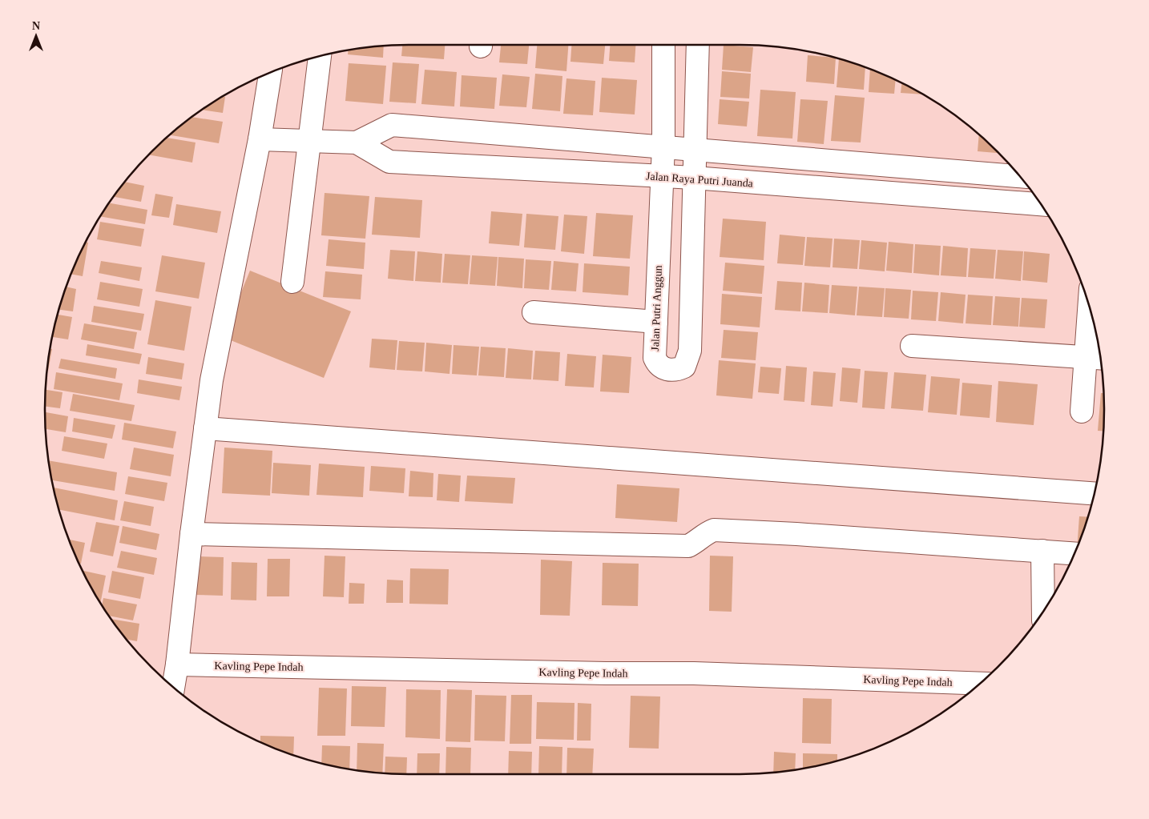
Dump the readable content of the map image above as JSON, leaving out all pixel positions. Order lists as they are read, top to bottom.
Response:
{
  "streets": {
    "street": ["Jalan Raya Putri Juanda", "Jalan Putri Anggun", "Kavling Pepe Indah"]
  },
  "crossings": [
    ["Jalan Raya Putri Juanda", "Jalan Putri Anggun"]
  ],
  "north": "top"
}
